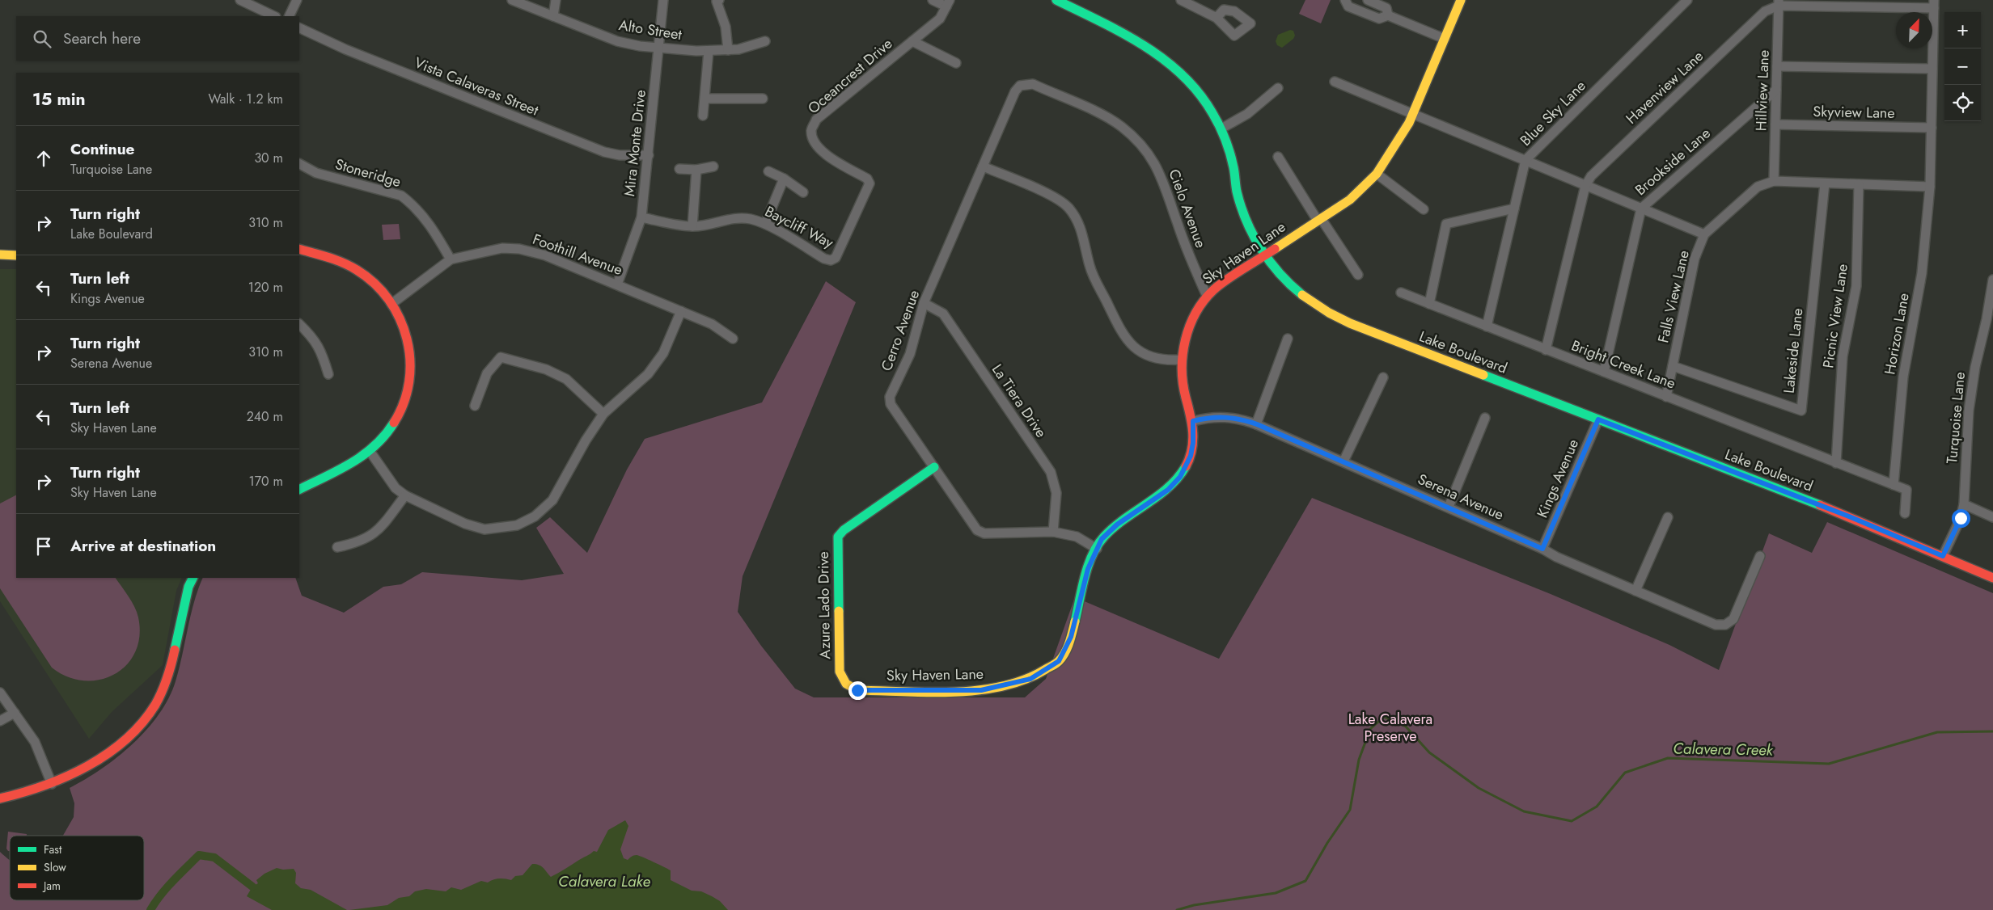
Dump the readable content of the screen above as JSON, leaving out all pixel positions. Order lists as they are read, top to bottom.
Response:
{
  "streets": {
    "street": [
      "Alto Street",
      "Oceancrest Drive",
      "Vista Calaveras Street",
      "Havenview Lane",
      "Hillview Lane",
      "Skyview Lane",
      "Blue Sky Lane",
      "Mira Monte Drive",
      "Brookside Lane",
      "Stoneridge",
      "Cielo Avenue",
      "Baycliff Way",
      "Sky Haven Lane",
      "Foothill Avenue",
      "Falls View Lane",
      "Picnic View Lane",
      "Cerro Avenue",
      "Horizon Lane",
      "Lakeside Lane",
      "Lake Boulevard",
      "Bright Creek Lane",
      "La Tiera Drive",
      "Turquoise Lane",
      "Kings Avenue",
      "Serena Avenue",
      "Azure Lado Drive"
    ]
  },
  "crossings": [
    ["Alto Street", "Mira Monte Drive"],
    ["Oceancrest Drive", "Baycliff Way"],
    ["Vista Calaveras Street", "Mira Monte Drive"],
    ["Havenview Lane", "Hillview Lane"],
    ["Havenview Lane", "Horizon Lane"],
    ["Havenview Lane", "Bright Creek Lane"],
    ["Hillview Lane", "Skyview Lane"],
    ["Hillview Lane", "Brookside Lane"],
    ["Hillview Lane", "Falls View Lane"],
    ["Skyview Lane", "Horizon Lane"],
    ["Blue Sky Lane", "Bright Creek Lane"],
    ["Mira Monte Drive", "Baycliff Way"],
    ["Mira Monte Drive", "Foothill Avenue"],
    ["Brookside Lane", "Bright Creek Lane"],
    ["Stoneridge", "Foothill Avenue"],
    ["Cielo Avenue", "Sky Haven Lane"],
    ["Cielo Avenue", "Cerro Avenue"],
    ["Sky Haven Lane", "Cerro Avenue"],
    ["Sky Haven Lane", "Lake Boulevard"],
    ["Sky Haven Lane", "Serena Avenue"],
    ["Sky Haven Lane", "Azure Lado Drive"],
    ["Falls View Lane", "Picnic View Lane"],
    ["Falls View Lane", "Horizon Lane"],
    ["Falls View Lane", "Lakeside Lane"],
    ["Falls View Lane", "Bright Creek Lane"],
    ["Picnic View Lane", "Bright Creek Lane"],
    ["Cerro Avenue", "La Tiera Drive"],
    ["Cerro Avenue", "Azure Lado Drive"],
    ["Horizon Lane", "Bright Creek Lane"],
    ["Lake Boulevard", "Turquoise Lane"],
    ["Lake Boulevard", "Kings Avenue"],
    ["Kings Avenue", "Serena Avenue"]
  ],
  "water": ["Calavera Creek", "Calavera Lake"],
  "parks": ["Lake Calavera Preserve"],
  "legend": ["Fast", "Slow", "Jam"],
  "north": "top right",
  "page": {
    "map_buttons": ["+", "−"],
    "search": "Search here",
    "heading": ["15 min", "Walk · 1.2 km"],
    "list": [
      ["Continue", "Turquoise Lane", "30 m"],
      ["Turn right", "Lake Boulevard", "310 m"],
      ["Turn left", "Kings Avenue", "120 m"],
      ["Turn right", "Serena Avenue", "310 m"],
      ["Turn left", "Sky Haven Lane", "240 m"],
      ["Turn right", "Sky Haven Lane", "170 m"],
      "Arrive at destination"
    ]
  }
}
